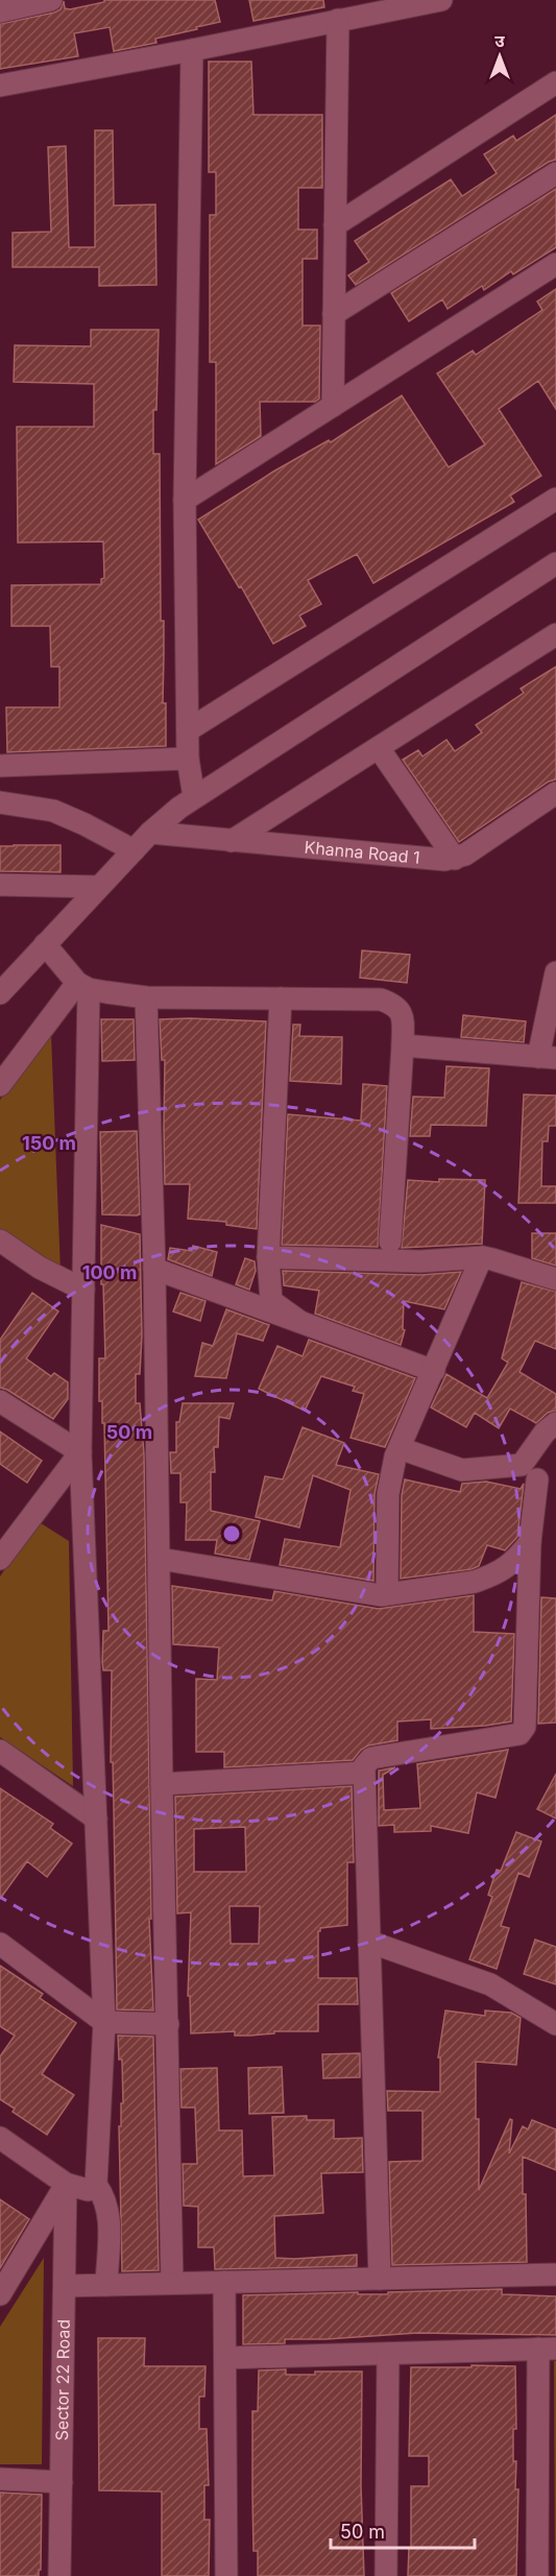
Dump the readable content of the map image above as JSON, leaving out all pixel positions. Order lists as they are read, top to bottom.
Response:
{
  "streets": {
    "street": ["Khanna Road 1", "Sector 22 Road"]
  },
  "scale_bar": "50 m",
  "north": "top",
  "rings": ["150 m", "100 m", "50 m"]
}
